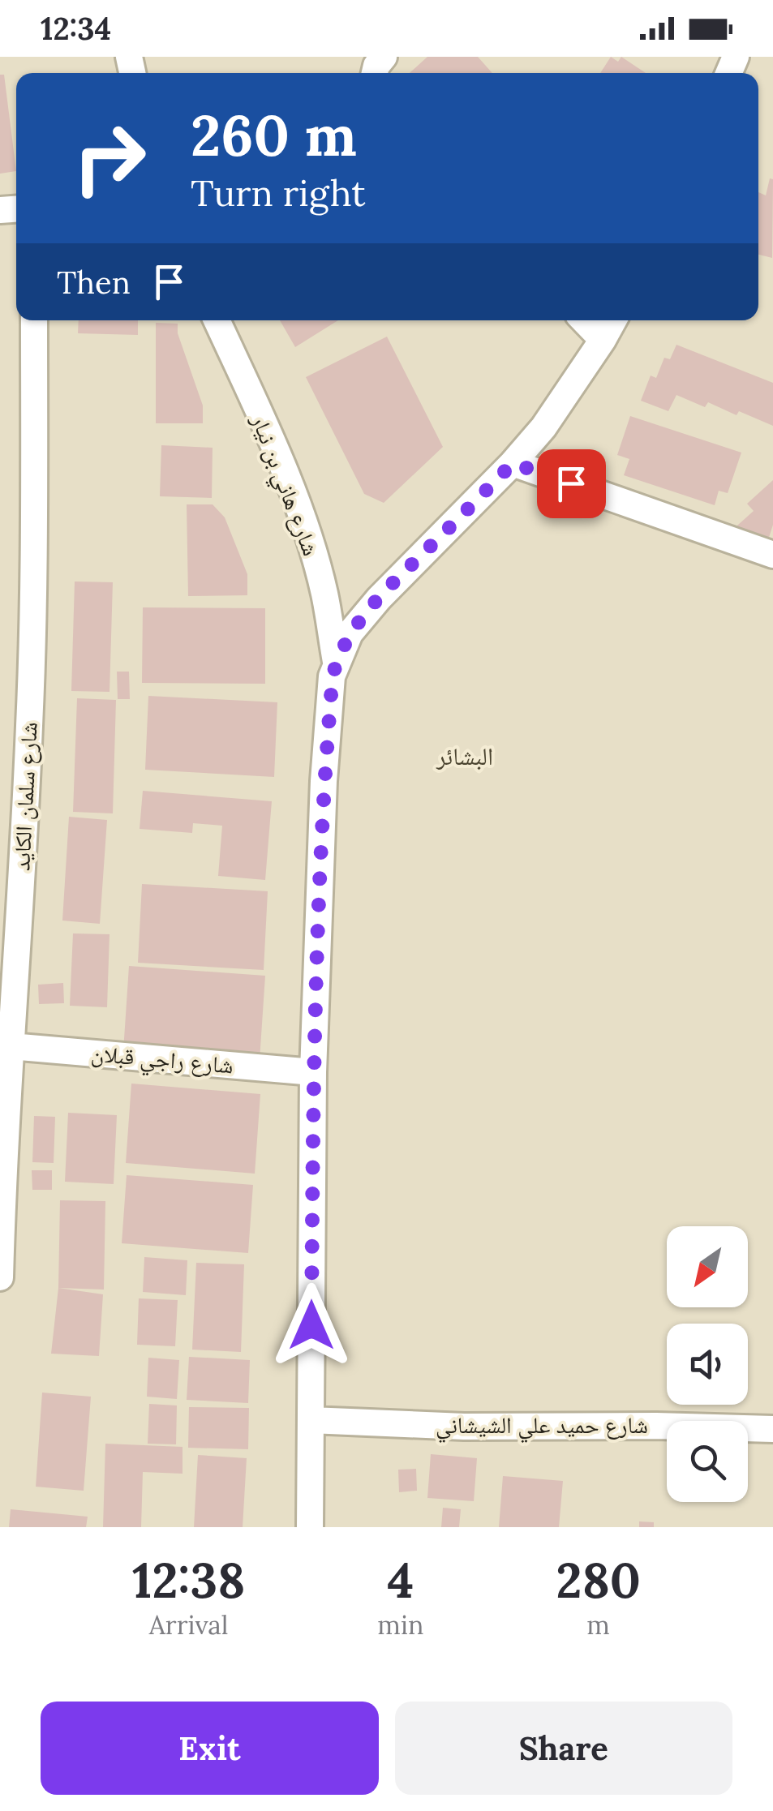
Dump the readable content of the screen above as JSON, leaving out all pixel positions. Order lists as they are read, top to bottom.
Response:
{
  "streets": {
    "street": [
      "شارع هاني بن نيار",
      "شارع سلمان الكايد",
      "شارع راجي قبلان",
      "شارع حميد علي الشيشاني"
    ]
  },
  "crossings": [
    ["شارع سلمان الكايد", "شارع راجي قبلان"]
  ],
  "districts": ["البشائر"],
  "north": "bottom left",
  "page": {
    "status": "12:34",
    "turn": ["260 m", "Turn right"],
    "then": "Then",
    "eta": [
      "12:38",
      "Arrival",
      "4",
      "min",
      "280",
      "m"
    ],
    "buttons": ["Exit", "Share"]
  }
}
